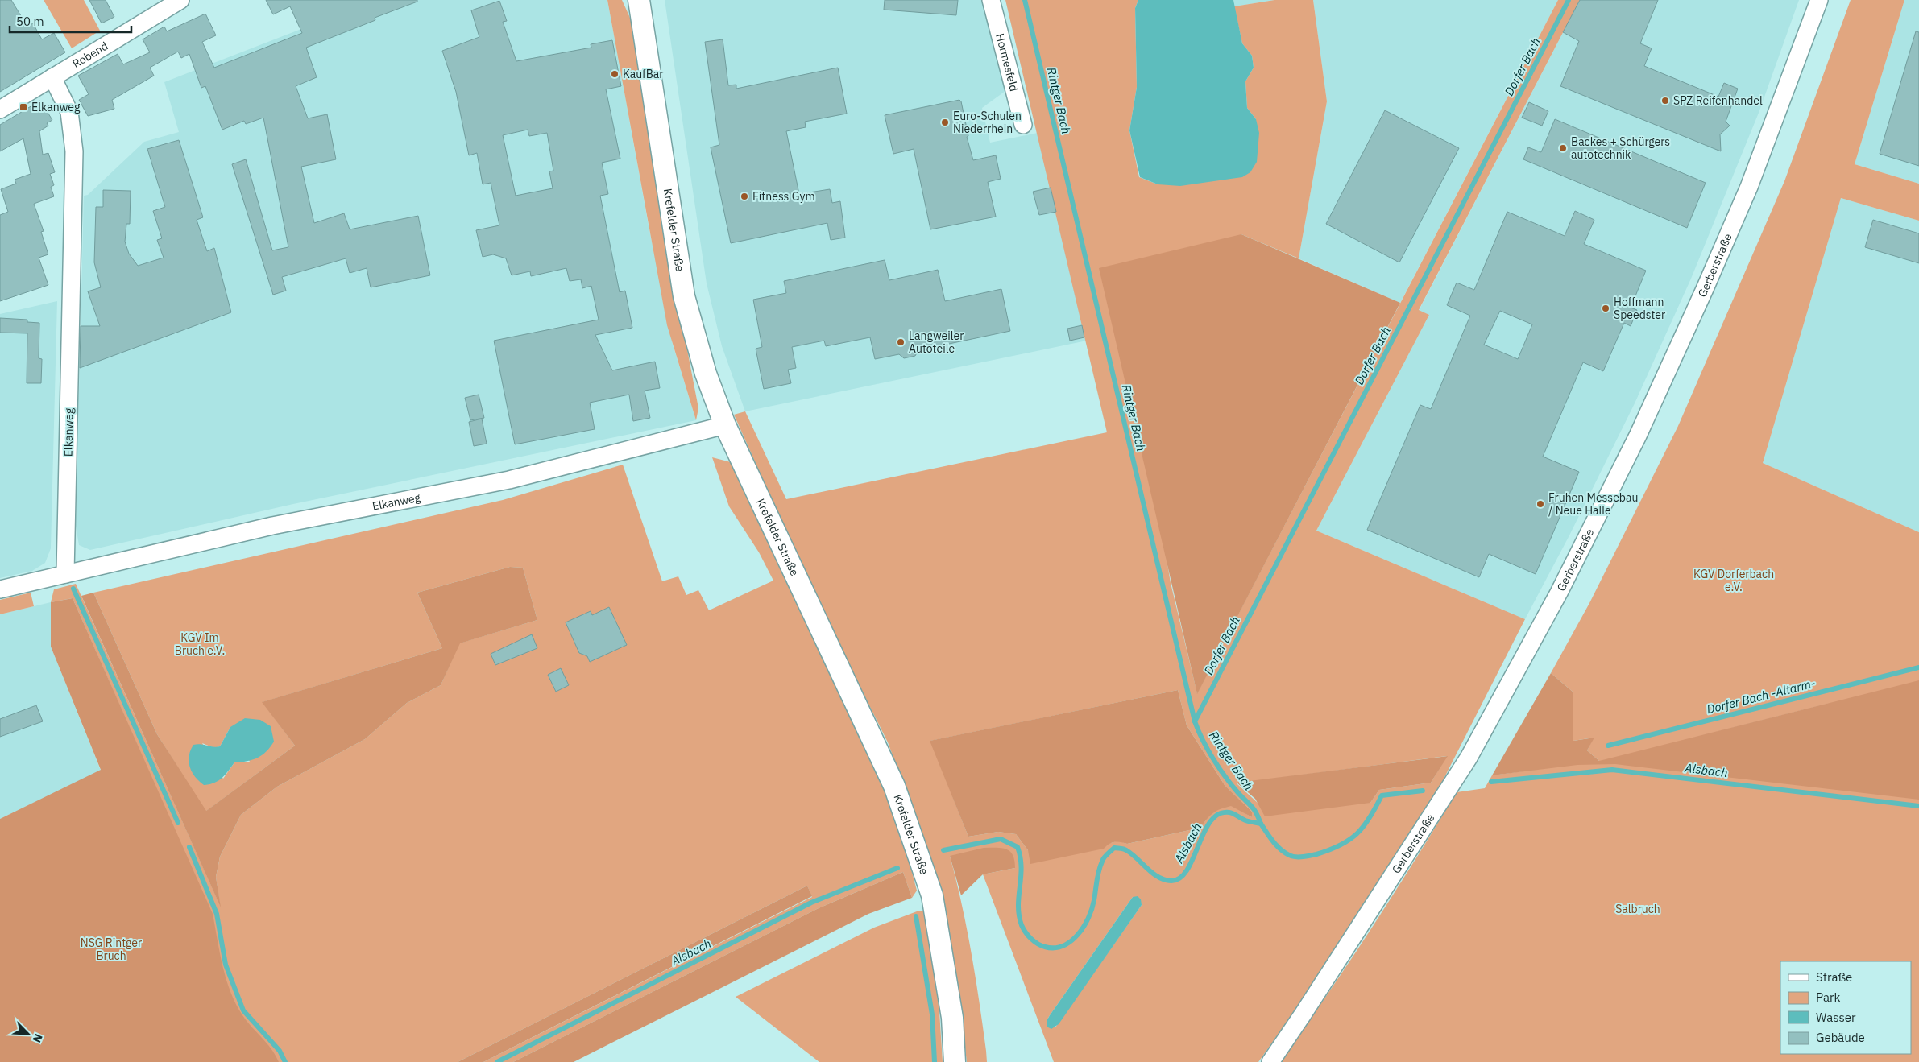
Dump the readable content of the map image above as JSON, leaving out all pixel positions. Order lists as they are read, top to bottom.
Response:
{
  "streets": {
    "main road": ["Krefelder Straße"],
    "street": [
      "Robend",
      "Hormesfeld",
      "Gerberstraße",
      "Elkanweg"
    ]
  },
  "crossings": [
    ["Robend", "Elkanweg"],
    ["Krefelder Straße", "Elkanweg"]
  ],
  "water": [
    "Dorfer Bach",
    "Rintger Bach",
    "Dorfer Bach -Altarm-",
    "Alsbach"
  ],
  "parks": [
    "KGV Dorferbach e.V.",
    "KGV Im Bruch e.V.",
    "Salbruch",
    "NSG Rintger Bruch"
  ],
  "places": {
    "other": [
      "KaufBar",
      "SPZ Reifenhandel",
      "Euro-Schulen Niederrhein",
      "Backes + Schürgers autotechnik",
      "Fitness Gym",
      "Hoffmann Speedster",
      "Langweiler Autoteile",
      "Fruhen Messebau / Neue Halle"
    ],
    "transit": ["Elkanweg"]
  },
  "legend": [
    "Straße",
    "Park",
    "Wasser",
    "Gebäude"
  ],
  "scale_bar": "50 m",
  "north": "bottom right"
}
